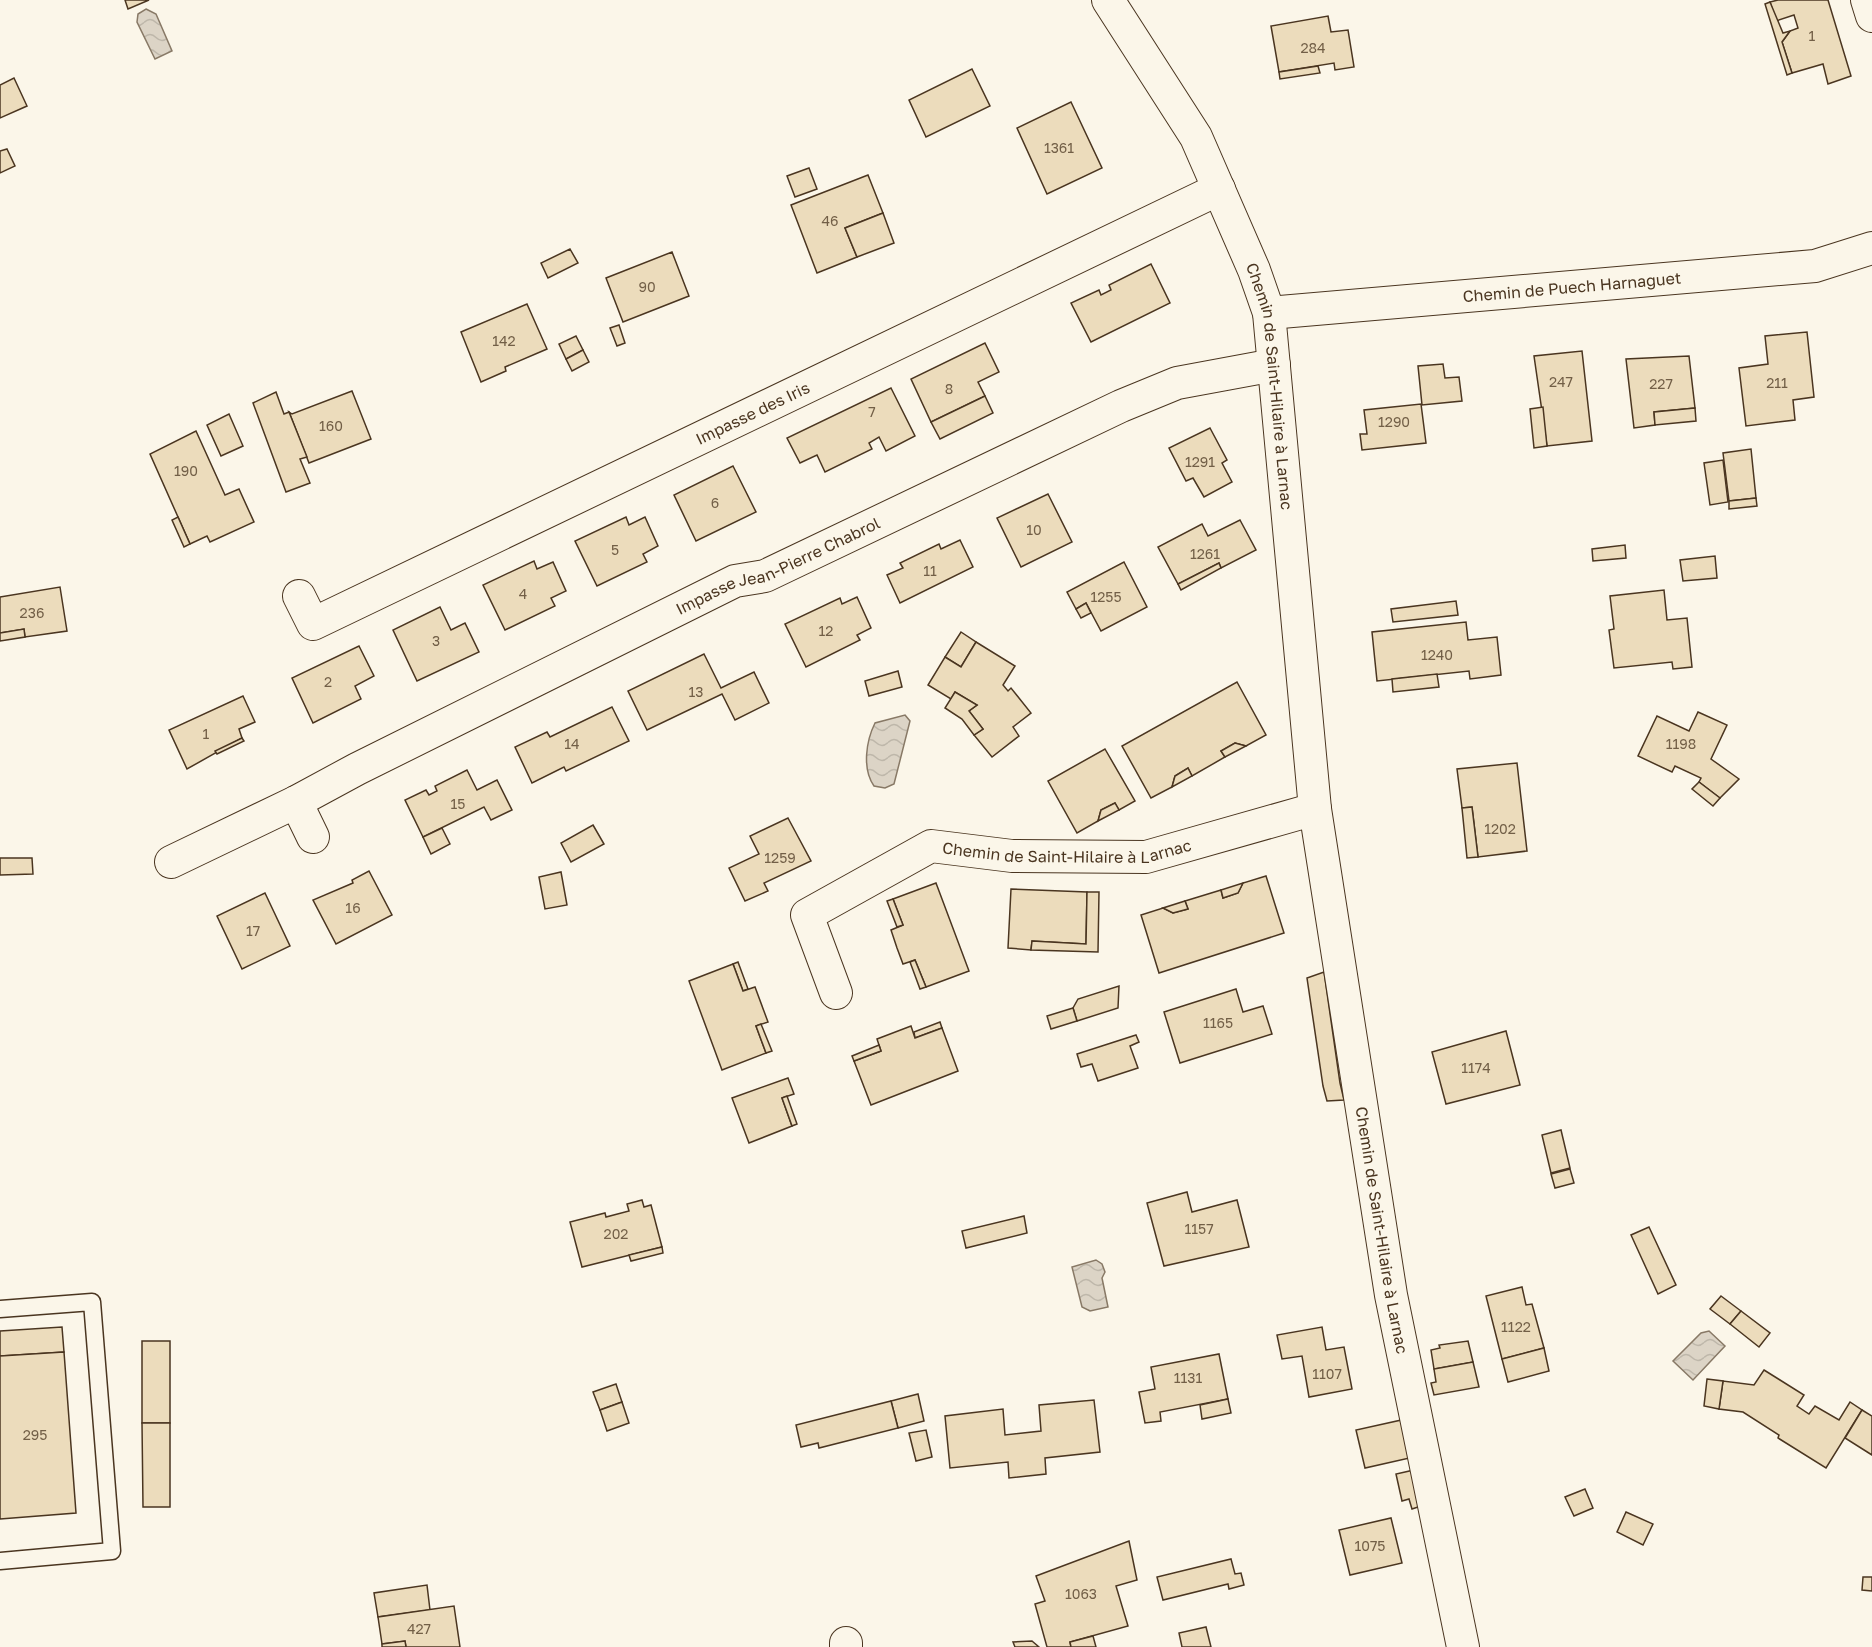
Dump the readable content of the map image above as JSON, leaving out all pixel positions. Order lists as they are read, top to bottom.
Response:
{
  "streets": {
    "street": [
      "Chemin de Puech Harnaguet",
      "Chemin de Saint-Hilaire à Larnac",
      "Impasse des Iris",
      "Impasse Jean-Pierre Chabrol"
    ]
  },
  "crossings": [
    ["Chemin de Puech Harnaguet", "Chemin de Saint-Hilaire à Larnac"],
    ["Chemin de Saint-Hilaire à Larnac", "Impasse des Iris"],
    ["Chemin de Saint-Hilaire à Larnac", "Impasse Jean-Pierre Chabrol"]
  ],
  "house_numbers": [
    "1",
    "284",
    "1361",
    "46",
    "90",
    "142",
    "247",
    "211",
    "227",
    "8",
    "7",
    "1290",
    "160",
    "1291",
    "190",
    "6",
    "10",
    "5",
    "1261",
    "11",
    "4",
    "1255",
    "236",
    "12",
    "3",
    "1240",
    "2",
    "13",
    "1",
    "14",
    "1198",
    "15",
    "1202",
    "1259",
    "16",
    "17",
    "1165",
    "1174",
    "1157",
    "202",
    "1122",
    "1107",
    "1131",
    "295",
    "1075",
    "1063",
    "427"
  ]
}
